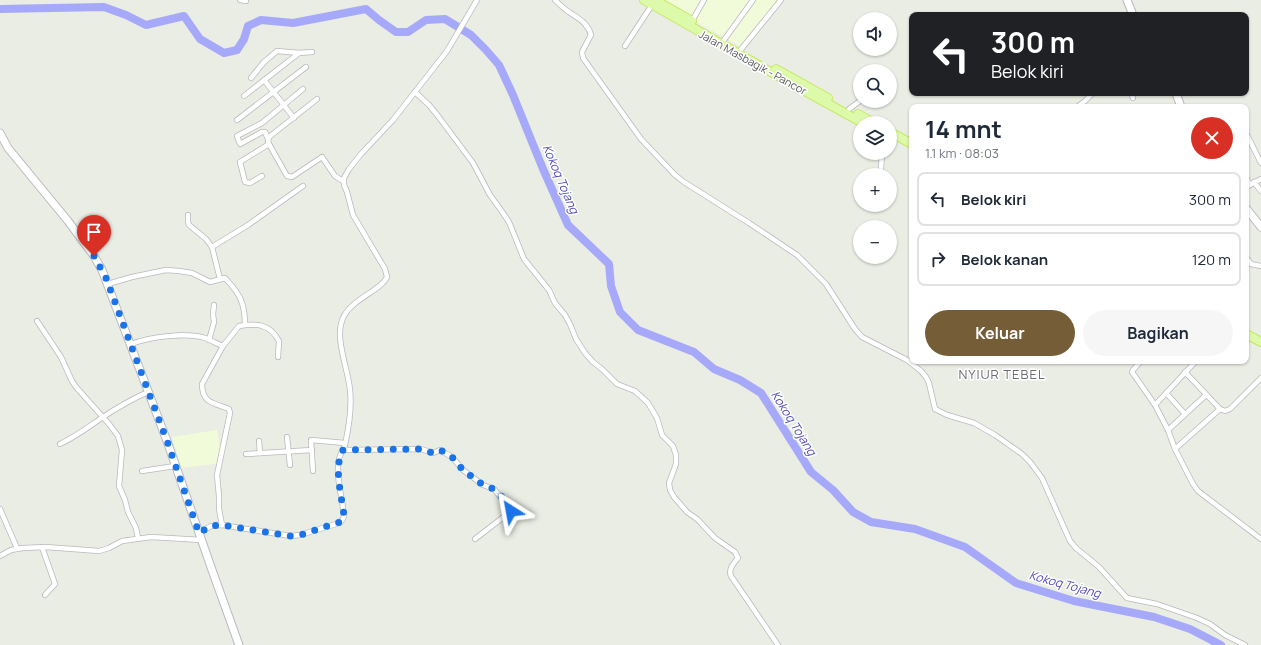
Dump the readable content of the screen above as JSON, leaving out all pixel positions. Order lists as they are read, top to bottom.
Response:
{
  "streets": {
    "main road": ["Jalan Masbagik - Pancor"]
  },
  "districts": ["NYIUR TEBEL"],
  "water": ["Kokoq Tojang"],
  "page": {
    "map_buttons": ["+", "−"],
    "turn": ["300 m", "Belok kiri"],
    "heading": ["14 mnt", "1.1 km · 08:03"],
    "list": [
      {
        "name": "Belok kiri",
        "value": "300 m"
      },
      {
        "name": "Belok kanan",
        "value": "120 m"
      }
    ],
    "buttons": ["Keluar", "Bagikan"]
  }
}
